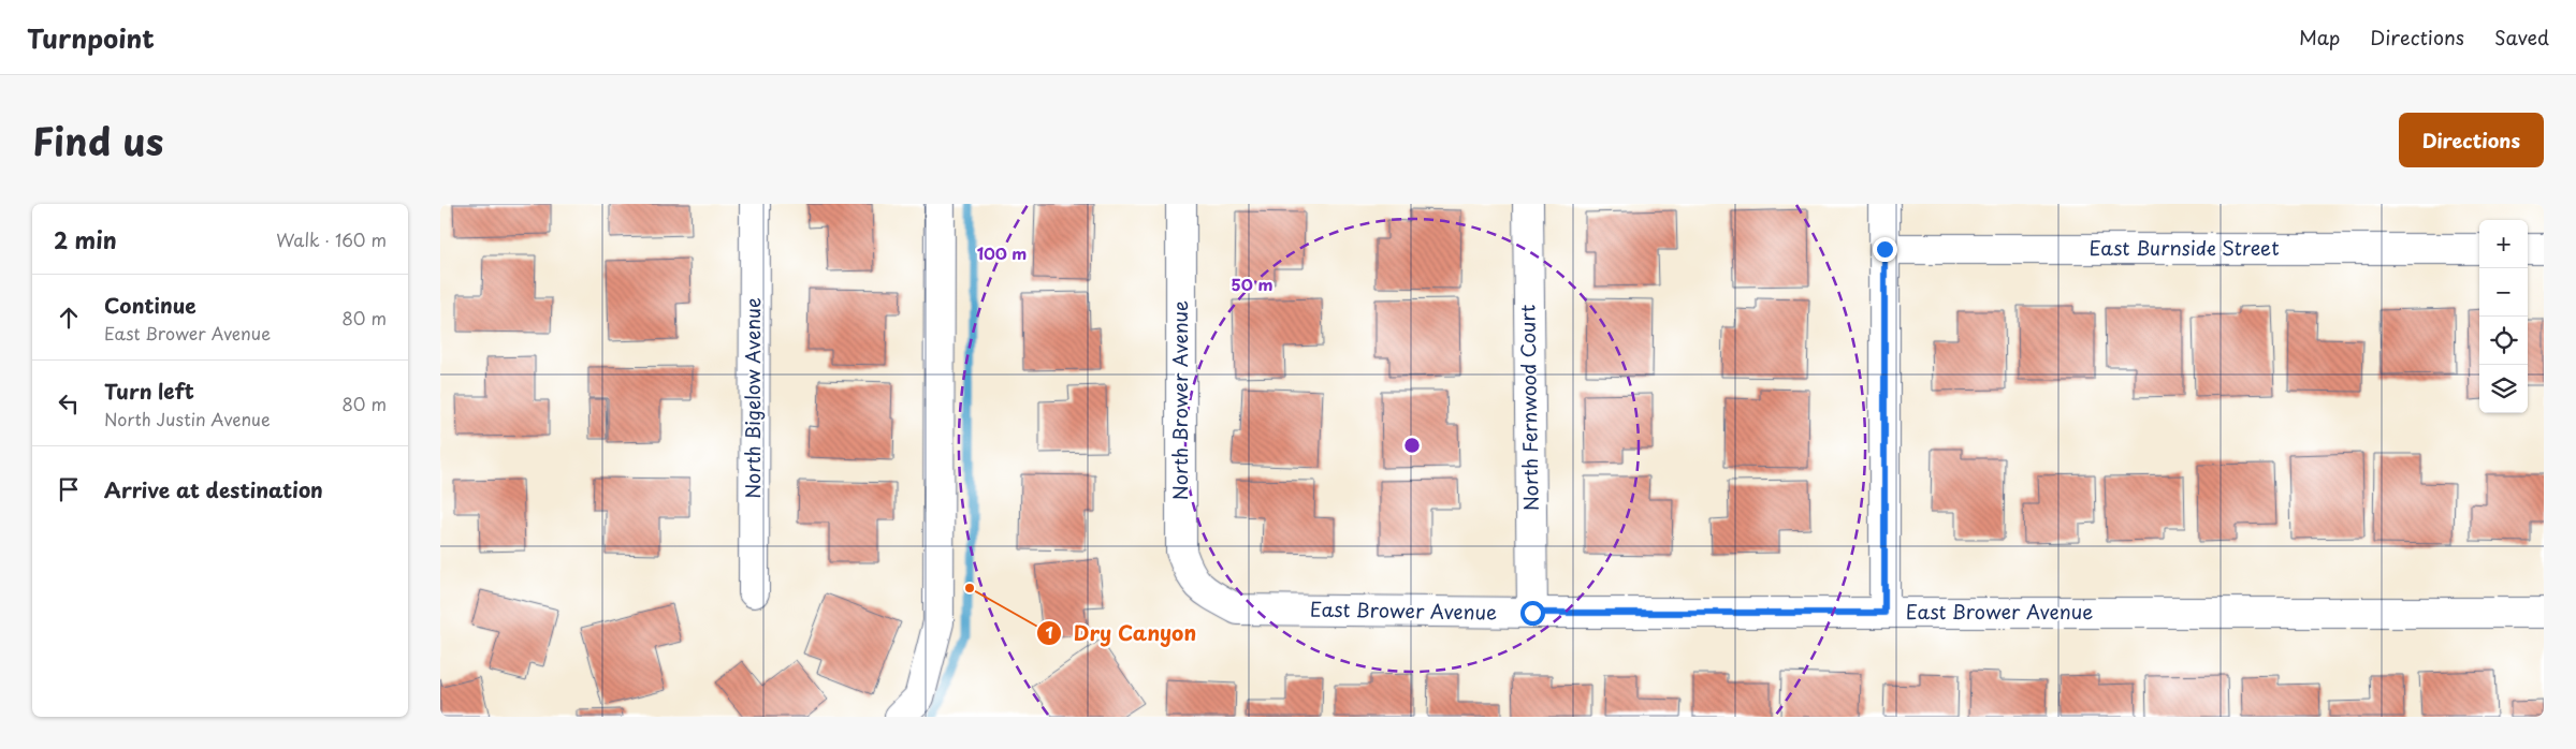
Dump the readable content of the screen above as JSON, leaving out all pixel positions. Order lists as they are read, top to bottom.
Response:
{
  "streets": {
    "street": [
      "East Burnside Street",
      "North Bigelow Avenue",
      "North Brower Avenue",
      "North Fernwood Court",
      "East Brower Avenue"
    ]
  },
  "crossings": [
    ["North Brower Avenue", "East Brower Avenue"],
    ["North Fernwood Court", "East Brower Avenue"]
  ],
  "places": ["Dry Canyon"],
  "page": {
    "header": "Turnpoint",
    "nav": ["Map", "Directions", "Saved"],
    "title": "Find us",
    "buttons": "Directions",
    "heading": ["2 min", "Walk · 160 m"],
    "map_buttons": ["+", "−"],
    "list": [
      ["Continue", "East Brower Avenue", "80 m"],
      ["Turn left", "North Justin Avenue", "80 m"],
      "Arrive at destination"
    ]
  },
  "rings": ["100 m", "50 m"]
}
